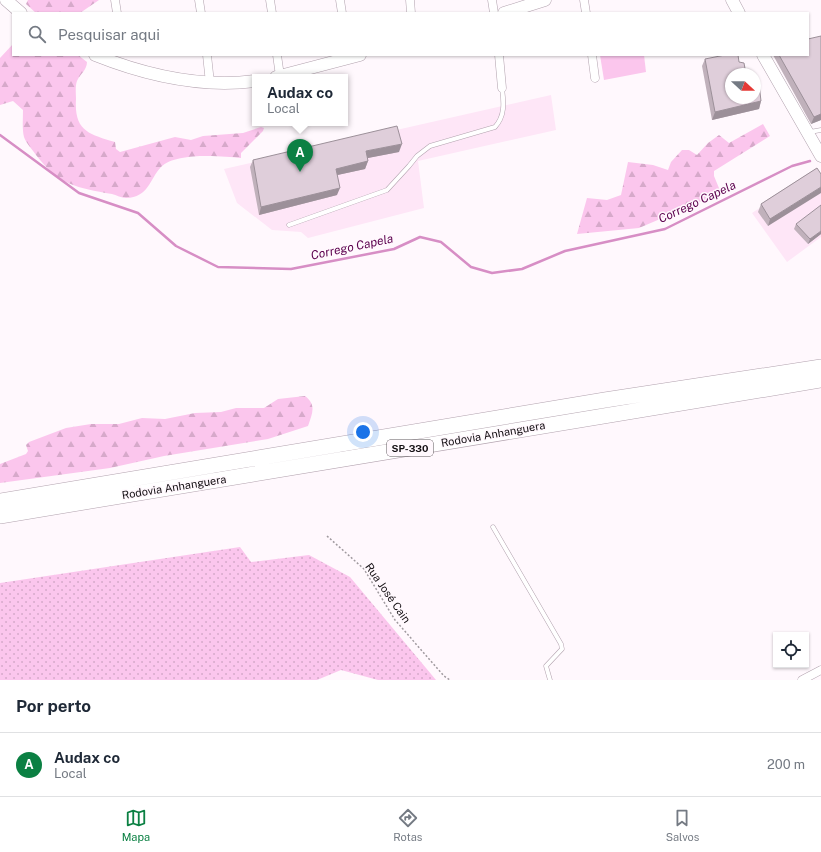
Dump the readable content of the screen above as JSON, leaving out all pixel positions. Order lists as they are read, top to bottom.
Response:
{
  "streets": {
    "highway": ["Rodovia Anhanguera", "SP-330"],
    "path": ["Rua José Cain"]
  },
  "water": ["Corrego Capela"],
  "north": "right",
  "page": {
    "search": "Pesquisar aqui",
    "popup": ["Audax co", "Local"],
    "pins": "A",
    "heading": "Por perto",
    "list": [
      {
        "mark": "A",
        "name": "Audax co",
        "note": "Local",
        "value": "200 m"
      }
    ],
    "nav": ["Mapa", "Rotas", "Salvos"]
  }
}
